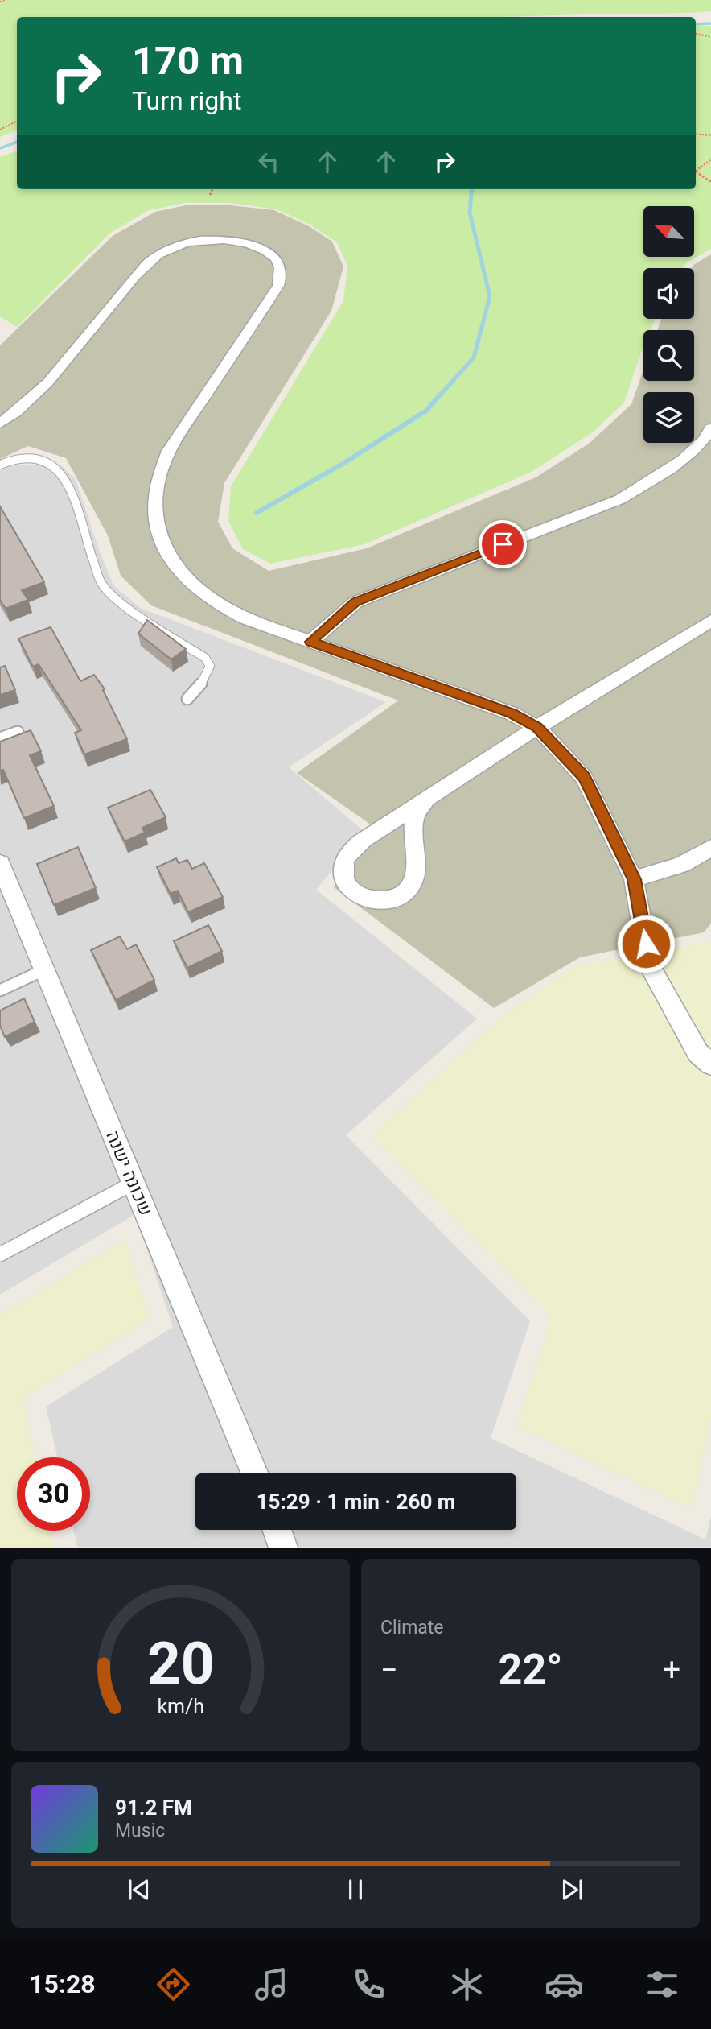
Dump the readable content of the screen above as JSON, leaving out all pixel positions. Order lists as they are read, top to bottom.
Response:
{
  "streets": {
    "street": ["שכונה ישנה"]
  },
  "north": "top left",
  "page": {
    "turn": ["170 m", "Turn right"],
    "limit": "30",
    "trip": "15:29 · 1 min · 260 m",
    "tile": "Climate",
    "heat": ["−", "22°", "+"],
    "song": ["91.2 FM", "Music"],
    "tabs": "15:28",
    "gauge": ["20", "km/h"]
  }
}
